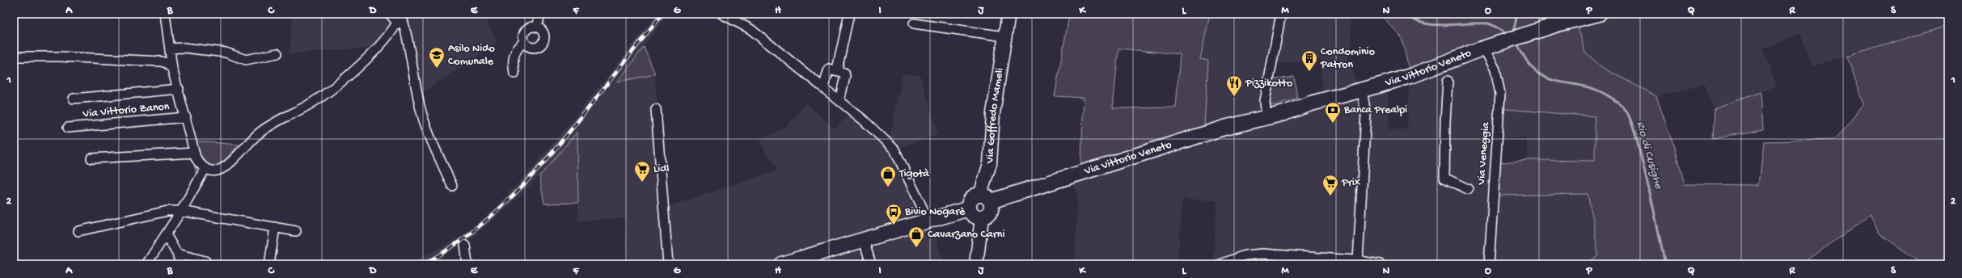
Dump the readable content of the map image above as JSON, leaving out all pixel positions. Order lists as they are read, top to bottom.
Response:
{
  "streets": {
    "main road": ["Via Vittorio Veneto"],
    "street": ["Via Vittorio Zanon", "Via Goffredo Mameli", "Via Veneggia"]
  },
  "crossings": [
    ["Via Vittorio Veneto", "Via Goffredo Mameli"],
    ["Via Vittorio Veneto", "Via Veneggia"]
  ],
  "water": ["Rio di Cusighe"],
  "places": {
    "school or university": ["Asilo Nido Comunale"],
    "building": ["Condominio Patron"],
    "restaurant": ["Pizzikotto"],
    "bank": ["Banca Prealpi"],
    "supermarket": ["Lidl", "Prix"],
    "shop": ["Tigotà", "Cavarzano Carni"],
    "bus stop": ["Bivio Nogarè"]
  },
  "grid": {
    "columns": [
      "A",
      "B",
      "C",
      "D",
      "E",
      "F",
      "G",
      "H",
      "I",
      "J",
      "K",
      "L",
      "M",
      "N",
      "O",
      "P",
      "Q",
      "R",
      "S"
    ],
    "rows": ["1", "2"]
  }
}
